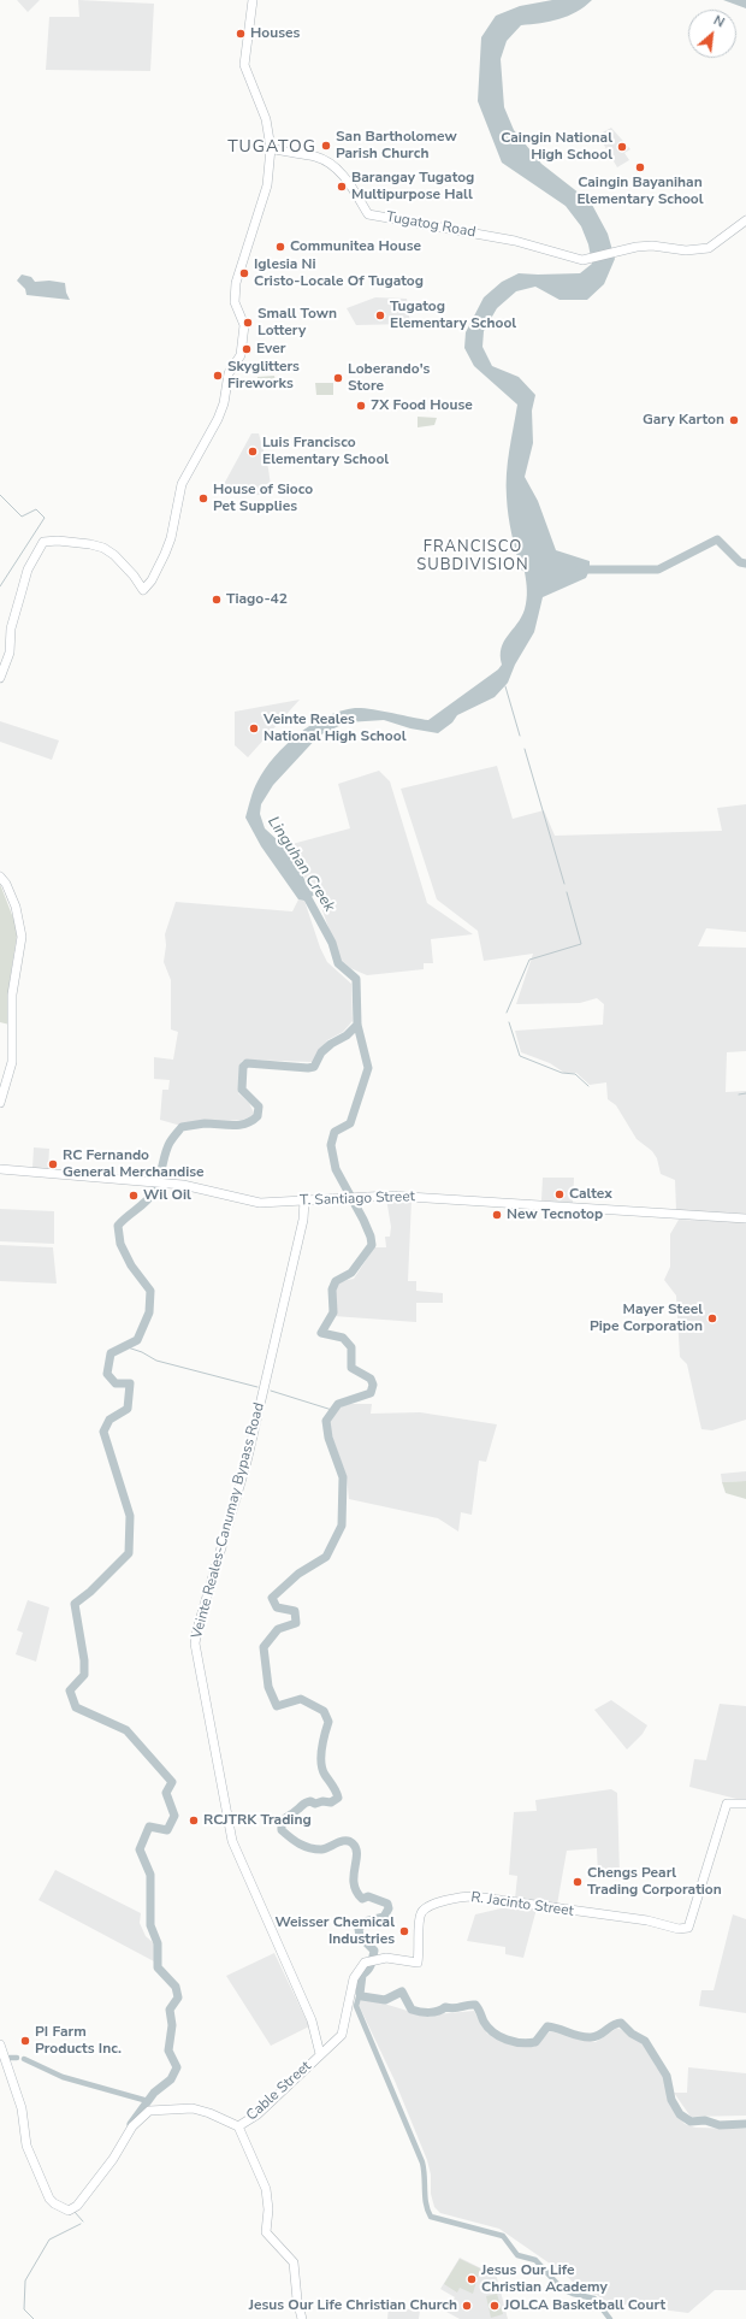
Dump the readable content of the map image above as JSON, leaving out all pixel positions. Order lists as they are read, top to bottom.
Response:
{
  "streets": {
    "street": [
      "Tugatog Road",
      "T. Santiago Street",
      "Veinte Reales-Canumay Bypass Road",
      "R. Jacinto Street",
      "Cable Street"
    ]
  },
  "crossings": [
    ["T. Santiago Street", "Veinte Reales-Canumay Bypass Road"],
    ["Veinte Reales-Canumay Bypass Road", "R. Jacinto Street"],
    ["Veinte Reales-Canumay Bypass Road", "Cable Street"],
    ["R. Jacinto Street", "Cable Street"]
  ],
  "districts": ["TUGATOG", "FRANCISCO SUBDIVISION"],
  "water": ["Linguhan Creek"],
  "places": [
    "Houses",
    "San Bartholomew Parish Church",
    "Caingin National High School",
    "Caingin Bayanihan Elementary School",
    "Barangay Tugatog Multipurpose Hall",
    "Communitea House",
    "Iglesia Ni Cristo-Locale Of Tugatog",
    "Tugatog Elementary School",
    "Small Town Lottery",
    "Ever",
    "Skyglitters Fireworks",
    "Loberando's Store",
    "7X Food House",
    "Gary Karton",
    "Luis Francisco Elementary School",
    "House of Sioco Pet Supplies",
    "Tiago-42",
    "Veinte Reales National High School",
    "RC Fernando General Merchandise",
    "Caltex",
    "Wil Oil",
    "New Tecnotop",
    "Mayer Steel Pipe Corporation",
    "RCJTRK Trading",
    "Chengs Pearl Trading Corporation",
    "Weisser Chemical Industries",
    "PI Farm Products Inc.",
    "Jesus Our Life Christian Academy",
    "Jesus Our Life Christian Church",
    "JOLCA Basketball Court"
  ],
  "north": "top right"
}
